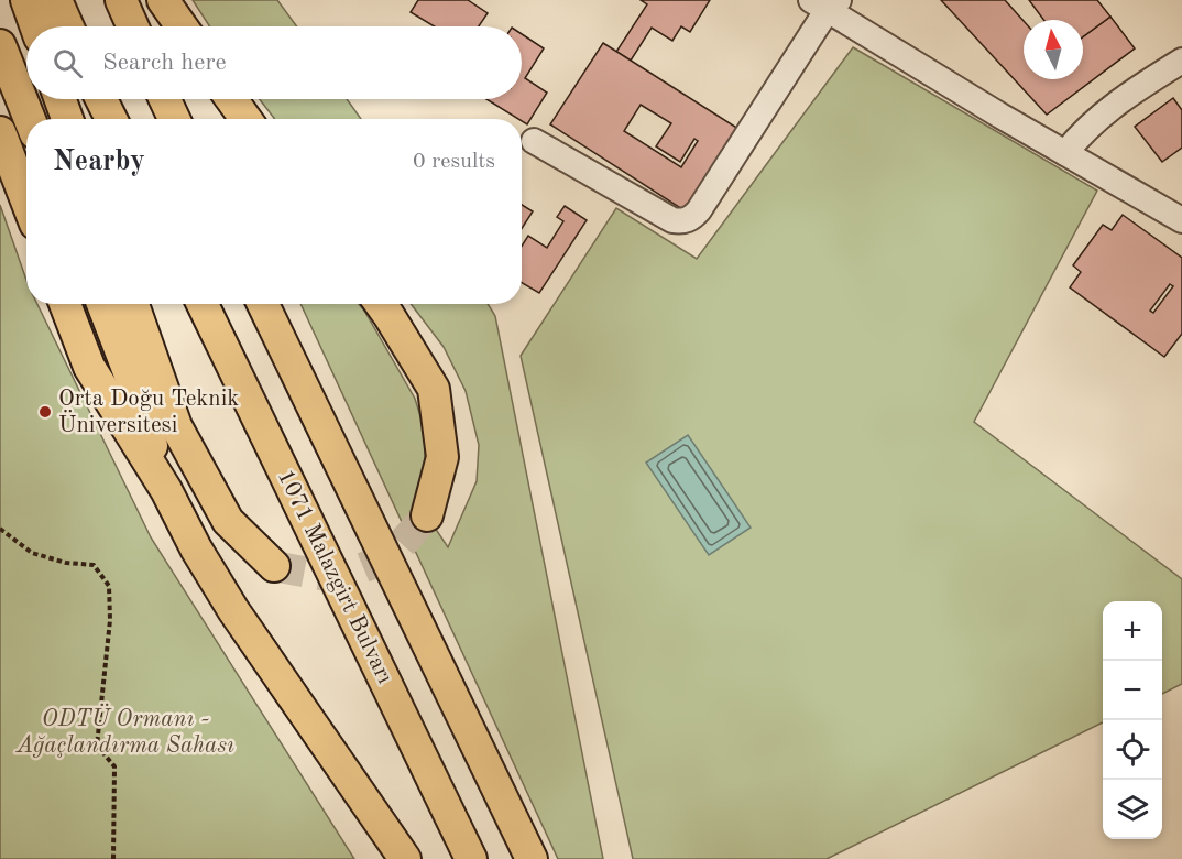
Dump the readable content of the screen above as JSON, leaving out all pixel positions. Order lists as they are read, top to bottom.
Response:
{
  "streets": {
    "main road": ["1071 Malazgirt Bulvarı"]
  },
  "parks": ["ODTÜ Ormanı - Ağaçlandırma Sahası"],
  "places": ["Orta Doğu Teknik Üniversitesi"],
  "north": "top",
  "page": {
    "search": "Search here",
    "heading": ["Nearby", "0 results"],
    "map_buttons": ["+", "−"]
  }
}
